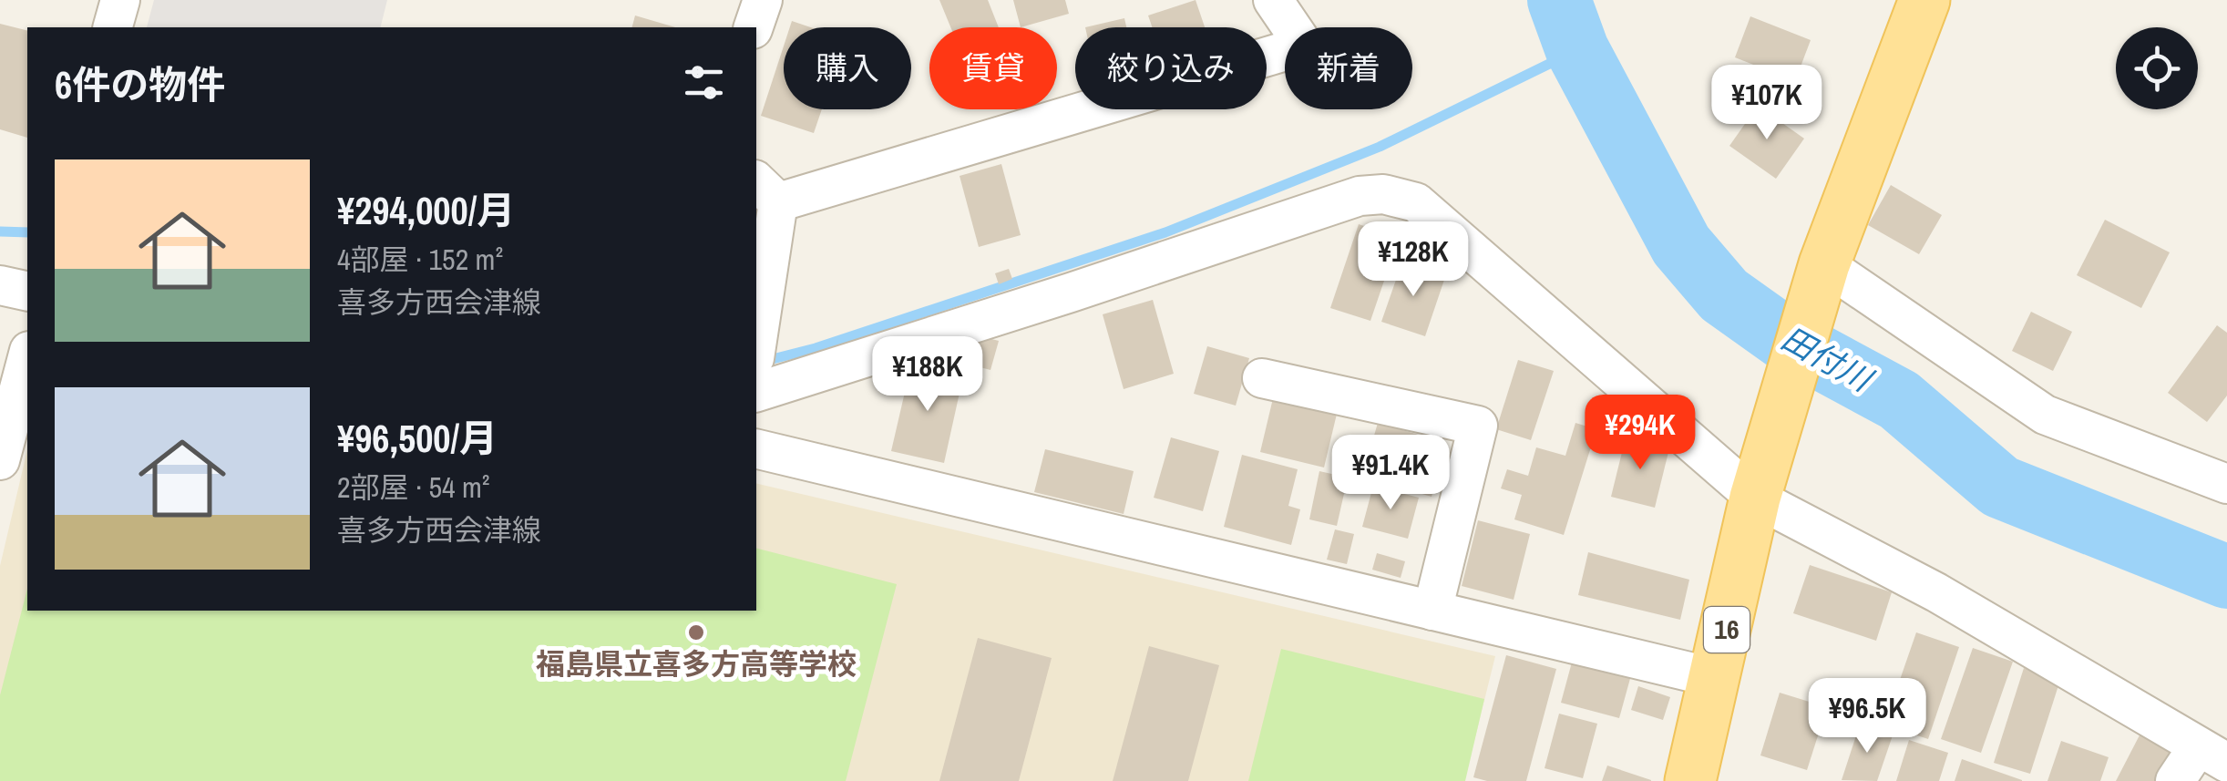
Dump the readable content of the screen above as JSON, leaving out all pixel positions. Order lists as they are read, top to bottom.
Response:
{
  "streets": {
    "main road": ["16"]
  },
  "water": ["田付川"],
  "places": ["福島県立喜多方高等学校"],
  "page": {
    "chip": [
      "購入",
      "賃貸",
      "絞り込み",
      "新着"
    ],
    "heading": "6件の物件",
    "price": [
      "¥107K",
      "¥128K",
      "¥188K",
      "¥294K",
      "¥91.4K",
      "¥96.5K"
    ],
    "list": [
      {
        "name": "¥294,000/月",
        "note": "4部屋 · 152 m² · 喜多方西会津線"
      },
      {
        "name": "¥96,500/月",
        "note": "2部屋 · 54 m² · 喜多方西会津線"
      }
    ]
  }
}
